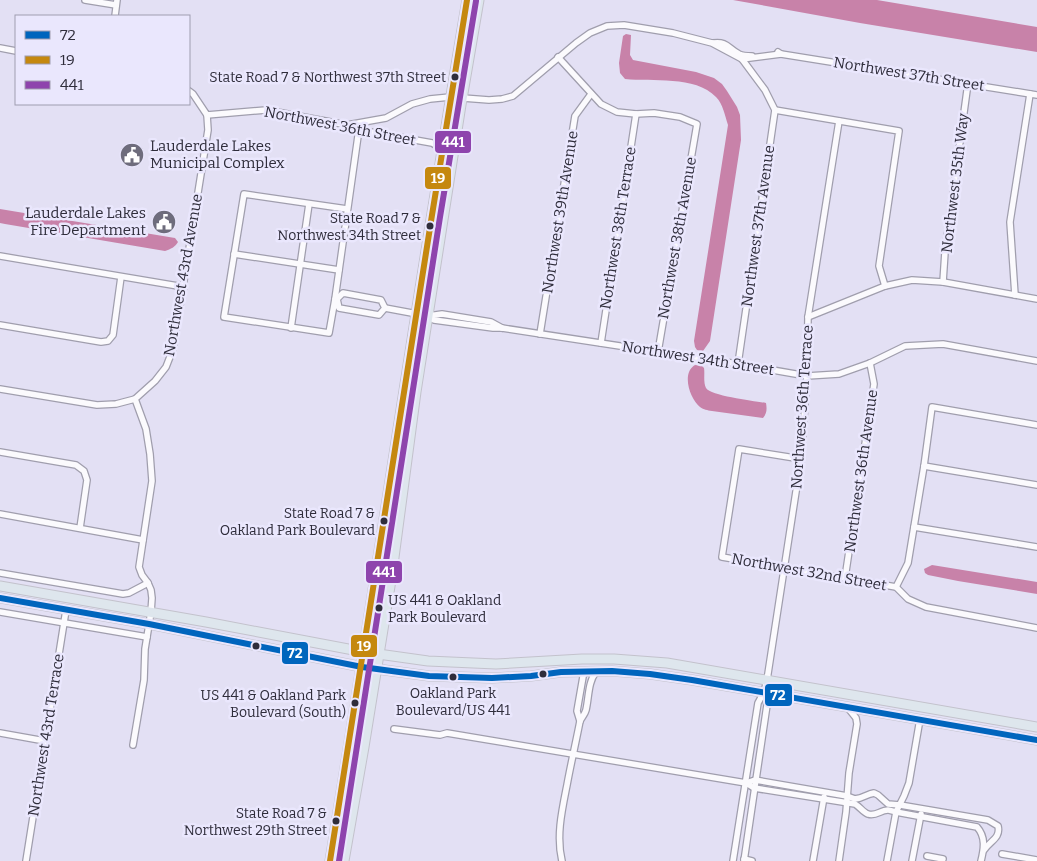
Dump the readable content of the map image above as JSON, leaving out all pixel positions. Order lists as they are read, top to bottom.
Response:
{
  "streets": {
    "street": [
      "Northwest 37th Street",
      "Northwest 36th Street",
      "Northwest 35th Way",
      "Northwest 39th Avenue",
      "Northwest 37th Avenue",
      "Northwest 38th Terrace",
      "Northwest 38th Avenue",
      "Northwest 43rd Avenue",
      "Northwest 34th Street",
      "Northwest 36th Terrace",
      "Northwest 36th Avenue",
      "Northwest 32nd Street",
      "Northwest 43rd Terrace"
    ]
  },
  "crossings": [
    ["Northwest 37th Street", "Northwest 36th Street"],
    ["Northwest 37th Street", "Northwest 35th Way"],
    ["Northwest 36th Street", "Northwest 43rd Avenue"],
    ["Northwest 39th Avenue", "Northwest 34th Street"],
    ["Northwest 37th Avenue", "Northwest 34th Street"],
    ["Northwest 38th Terrace", "Northwest 38th Avenue"],
    ["Northwest 38th Terrace", "Northwest 34th Street"],
    ["Northwest 38th Avenue", "Northwest 34th Street"],
    ["Northwest 34th Street", "Northwest 36th Terrace"],
    ["Northwest 34th Street", "Northwest 36th Avenue"],
    ["Northwest 36th Terrace", "Northwest 32nd Street"],
    ["Northwest 36th Avenue", "Northwest 32nd Street"]
  ],
  "places": {
    "other": [
      "State Road 7 & Northwest 37th Street",
      "State Road 7 & Northwest 34th Street",
      "State Road 7 & Oakland Park Boulevard",
      "US 441 & Oakland Park Boulevard",
      "Oakland Park Boulevard/US 441",
      "US 441 & Oakland Park Boulevard (South)",
      "State Road 7 & Northwest 29th Street"
    ],
    "public building": ["Lauderdale Lakes Municipal Complex", "Lauderdale Lakes Fire Department"]
  },
  "lines": ["transit line 19", "transit line 441", "transit line 72"],
  "legend": ["72", "19", "441"]
}
